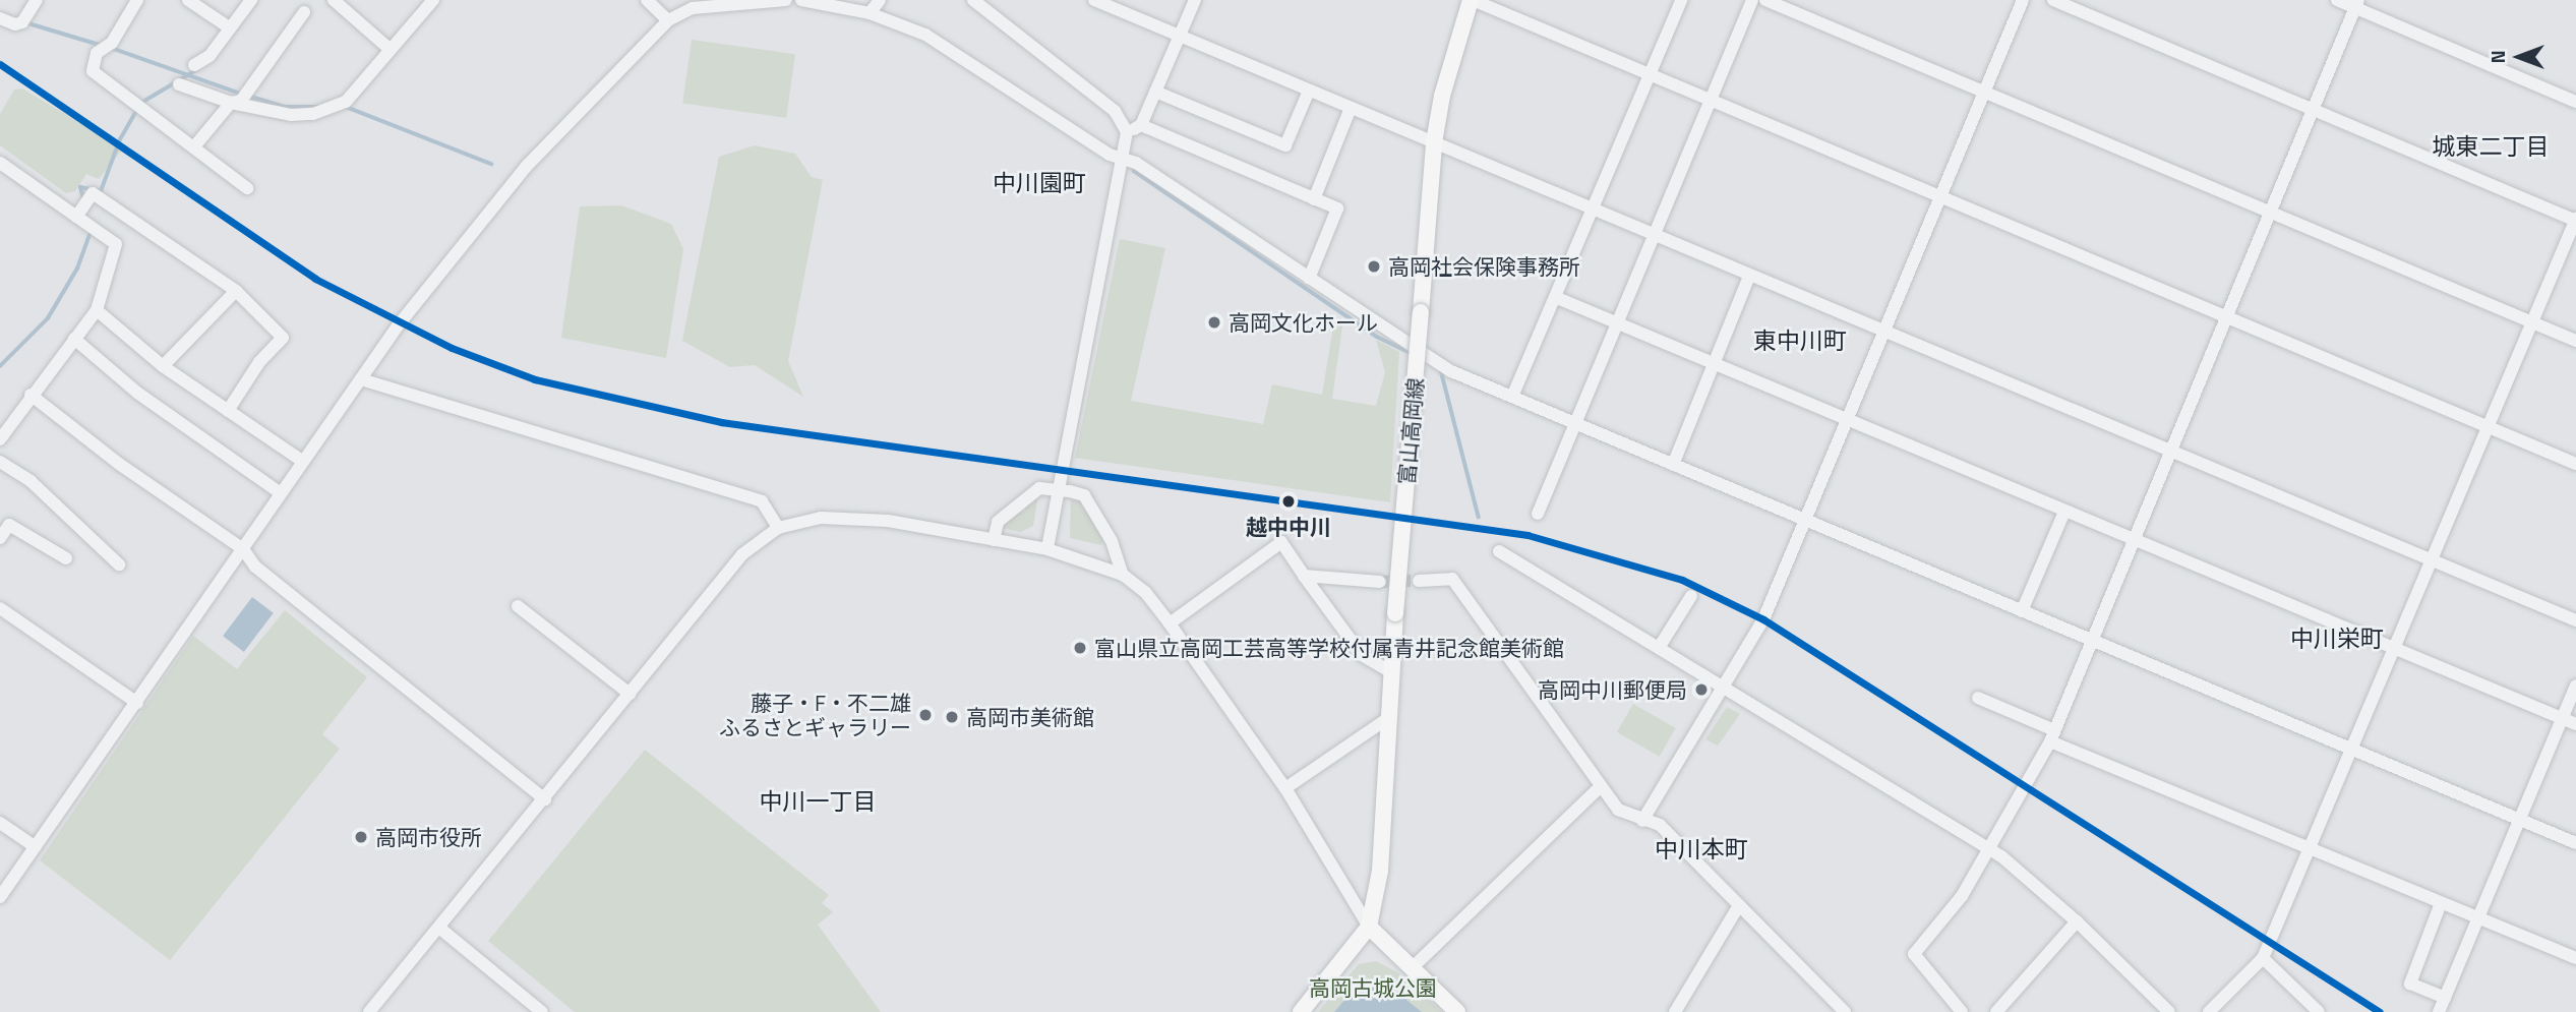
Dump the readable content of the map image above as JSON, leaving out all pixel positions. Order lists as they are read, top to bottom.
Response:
{
  "streets": {
    "main road": ["富山高岡線"]
  },
  "districts": [
    "城東二丁目",
    "中川園町",
    "東中川町",
    "中川栄町",
    "中川一丁目",
    "中川本町"
  ],
  "parks": ["高岡古城公園"],
  "places": [
    "高岡社会保険事務所",
    "高岡文化ホール",
    "越中中川",
    "富山県立高岡工芸高等学校付属青井記念館美術館",
    "高岡中川郵便局",
    "藤子・F・不二雄 ふるさとギャラリー",
    "高岡市美術館",
    "高岡市役所"
  ],
  "north": "left"
}
